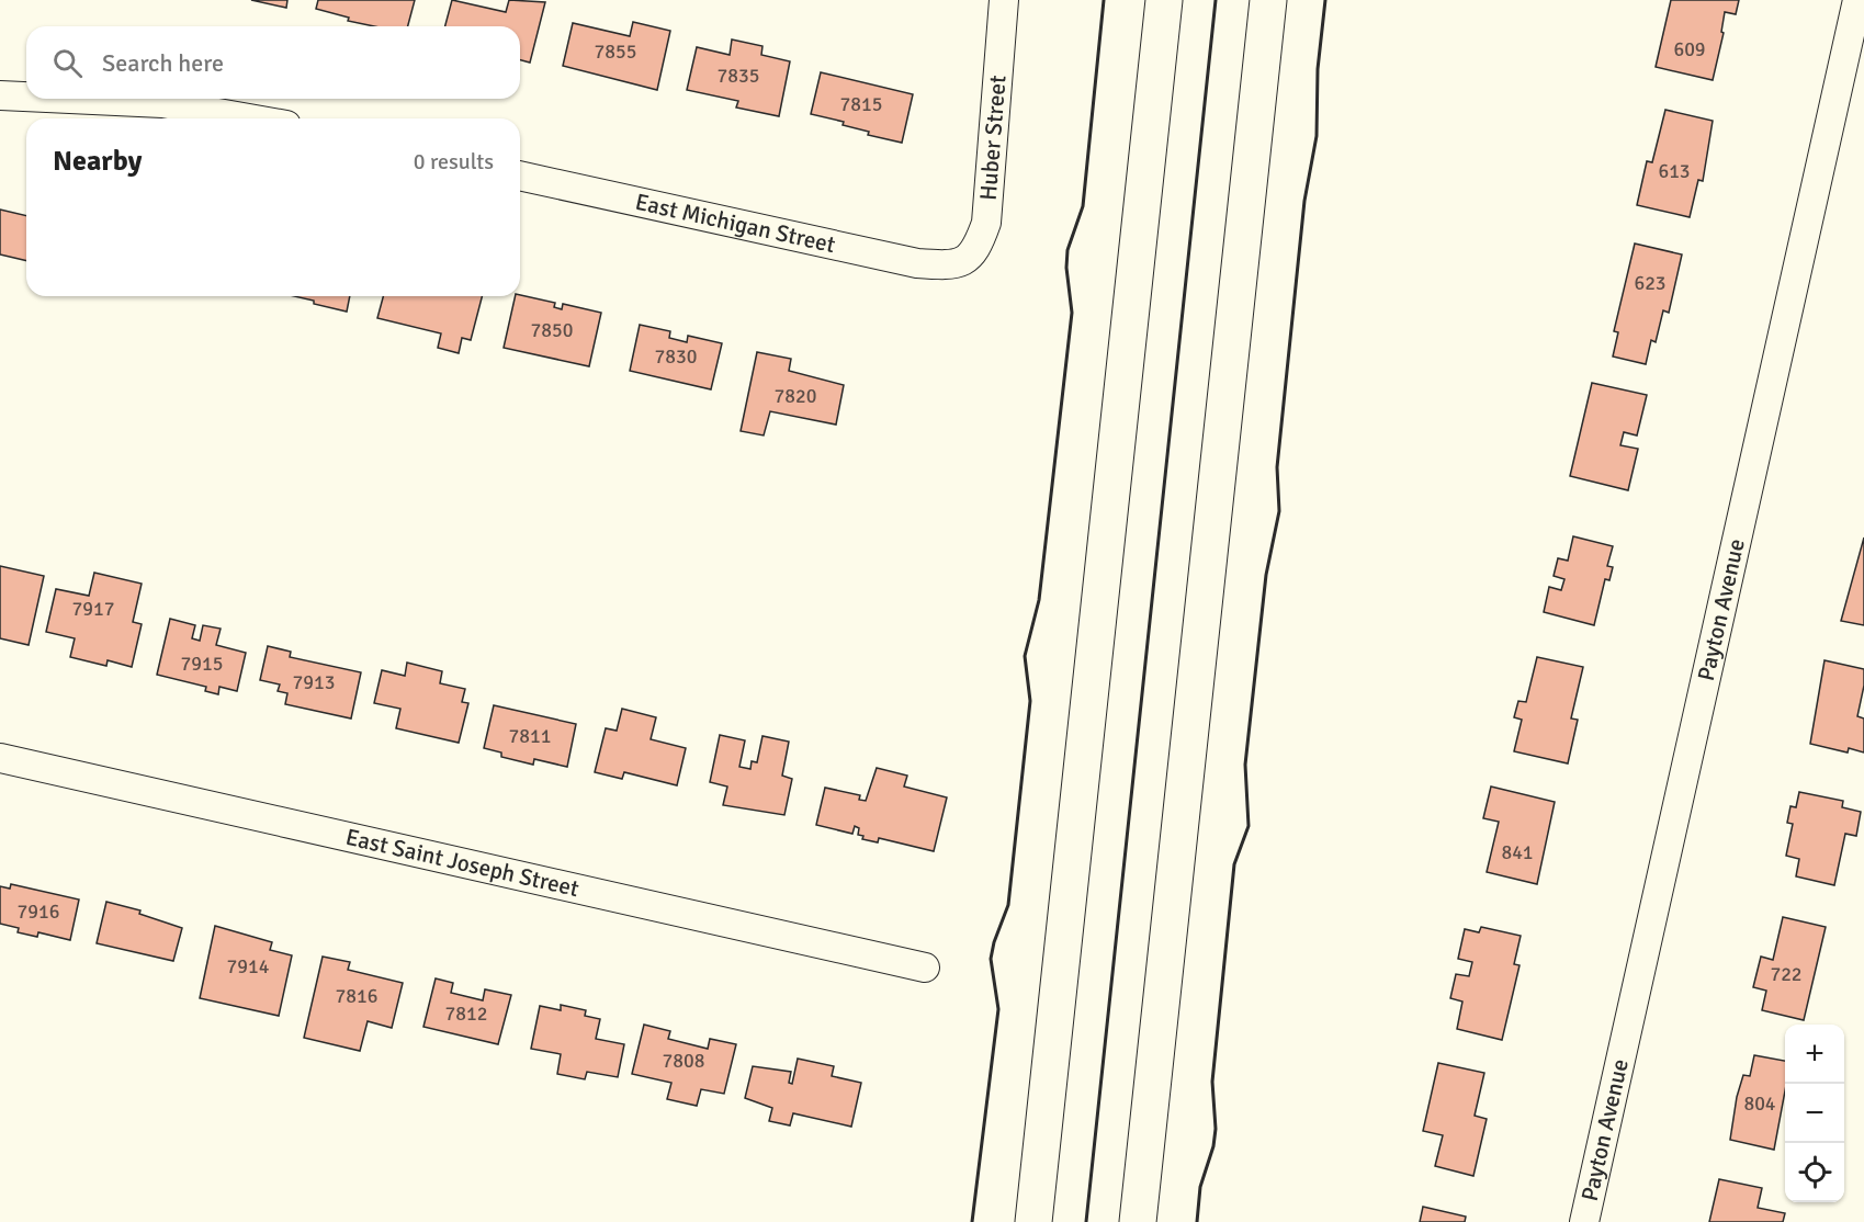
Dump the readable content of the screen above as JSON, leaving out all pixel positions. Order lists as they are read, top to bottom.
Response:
{
  "streets": {
    "street": [
      "Huber Street",
      "East Michigan Street",
      "Payton Avenue",
      "East Saint Joseph Street"
    ]
  },
  "crossings": [
    ["Huber Street", "East Michigan Street"]
  ],
  "house_numbers": [
    "609",
    "7855",
    "7835",
    "7815",
    "613",
    "623",
    "7850",
    "7830",
    "7820",
    "7917",
    "7915",
    "7913",
    "7811",
    "841",
    "7916",
    "7914",
    "722",
    "7816",
    "7812",
    "7808",
    "804"
  ],
  "page": {
    "search": "Search here",
    "heading": ["Nearby", "0 results"],
    "map_buttons": ["+", "−"]
  }
}
